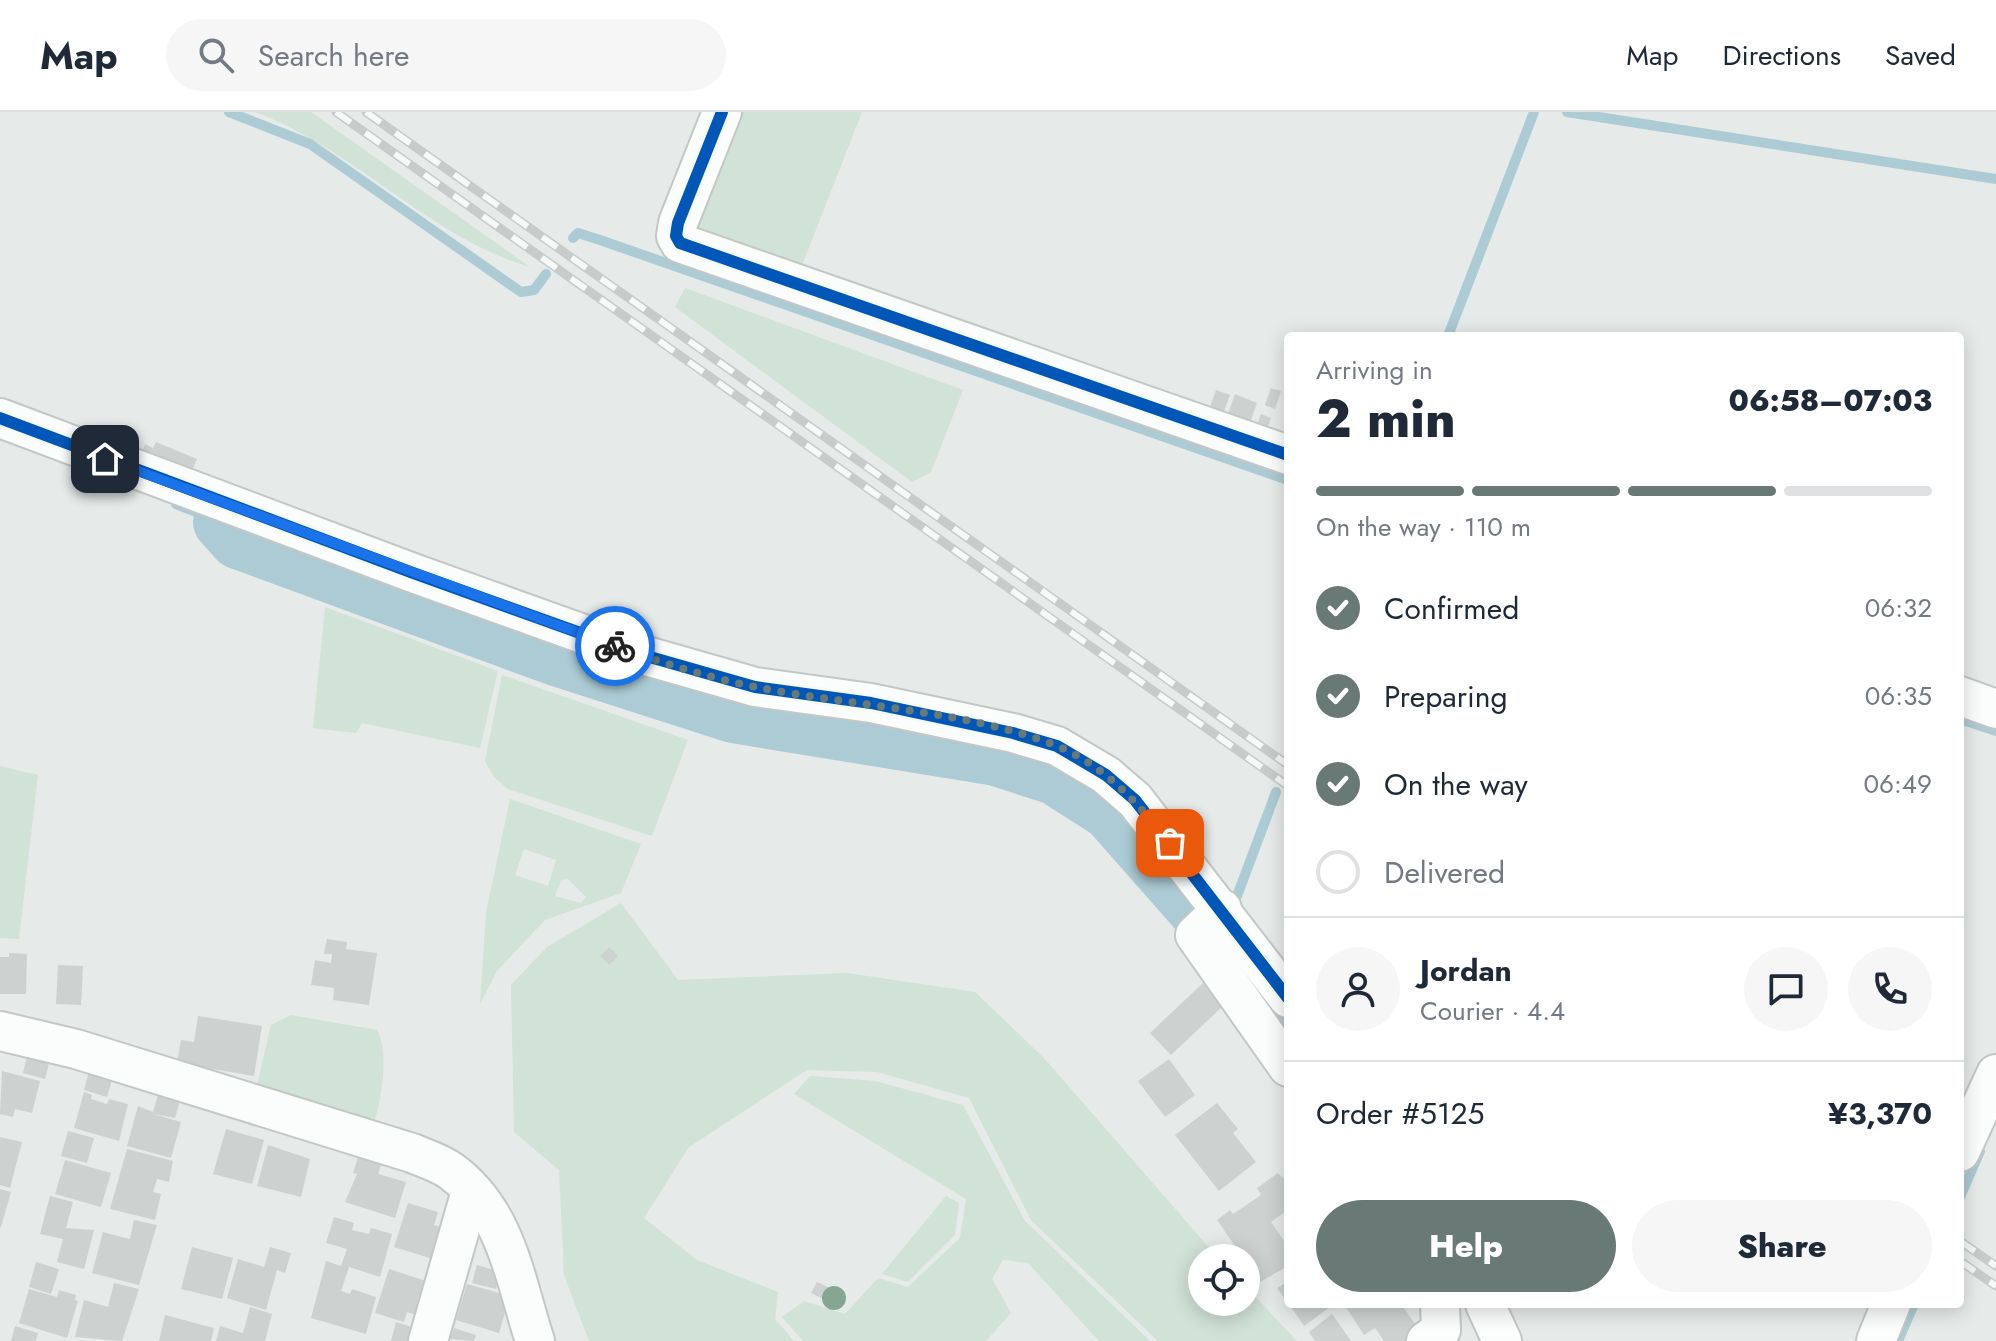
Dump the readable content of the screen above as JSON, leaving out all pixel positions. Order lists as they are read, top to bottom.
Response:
{
  "page": {
    "header": "Map",
    "search": "Search here",
    "nav": ["Map", "Directions", "Saved"],
    "heading": ["2 min", "Arriving in", "06:58–07:03"],
    "panel": [
      "Jordan",
      "Courier · 4.4",
      "Order #5125",
      "¥3,370"
    ],
    "bar": "On the way · 110 m",
    "list": [
      ["Confirmed", "06:32"],
      ["Preparing", "06:35"],
      ["On the way", "06:49"],
      "Delivered"
    ],
    "buttons": ["Help", "Share"]
  }
}
